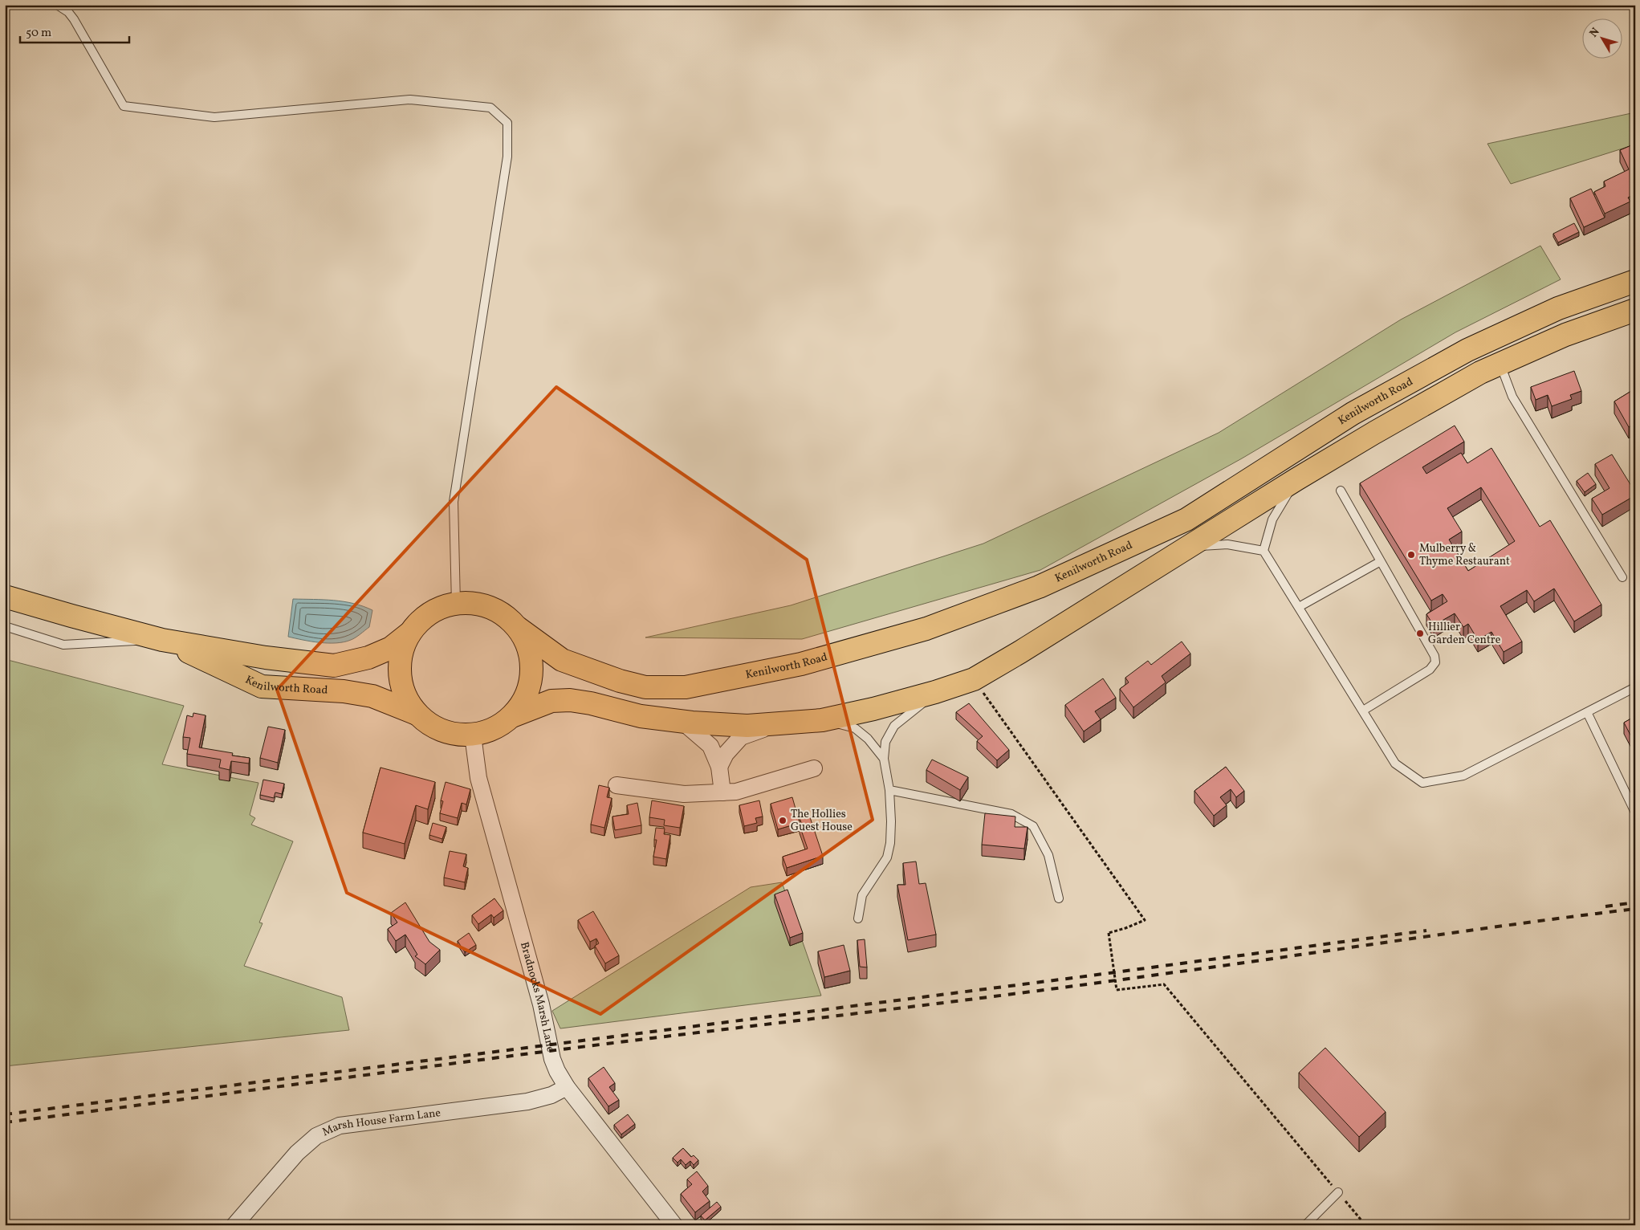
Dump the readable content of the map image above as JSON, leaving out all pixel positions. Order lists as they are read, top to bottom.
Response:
{
  "streets": {
    "highway": ["Kenilworth Road"],
    "street": ["Bradnocks Marsh Lane", "Marsh House Farm Lane"]
  },
  "crossings": [
    ["Kenilworth Road", "Bradnocks Marsh Lane"],
    ["Bradnocks Marsh Lane", "Marsh House Farm Lane"]
  ],
  "places": ["Mulberry & Thyme Restaurant", "Hillier Garden Centre", "The Hollies Guest House"],
  "scale_bar": "50 m",
  "north": "top left"
}
